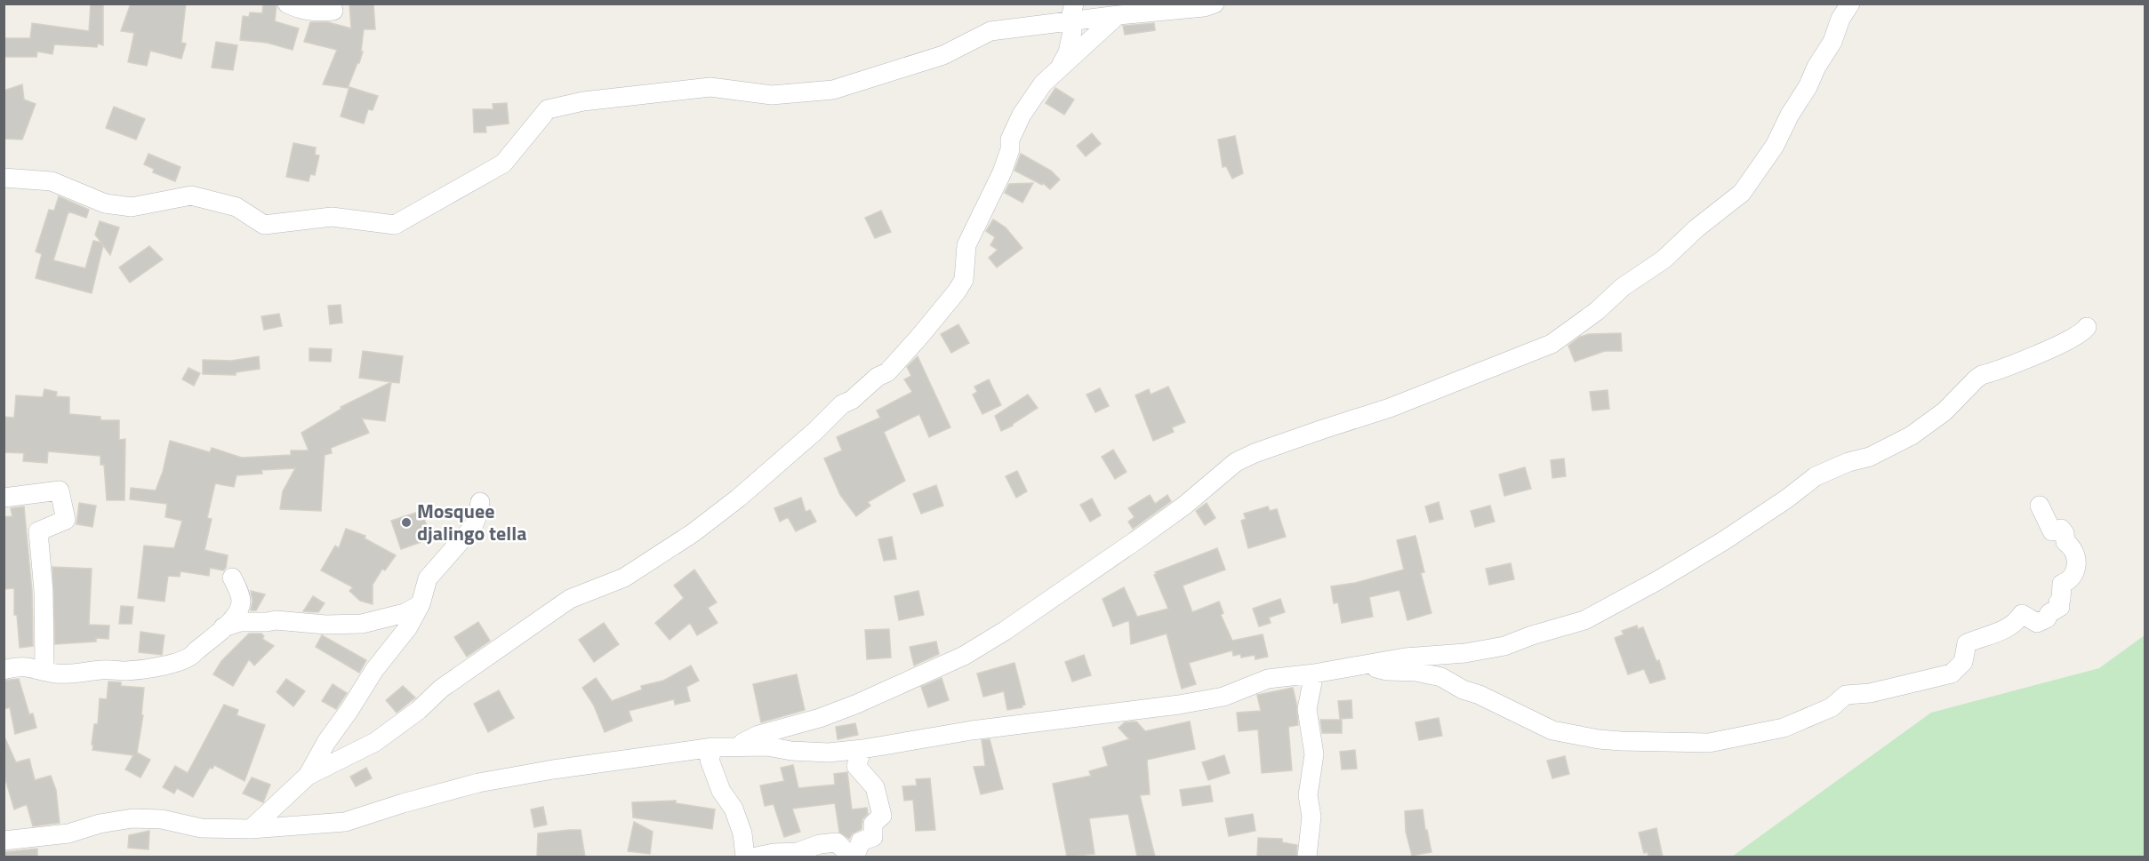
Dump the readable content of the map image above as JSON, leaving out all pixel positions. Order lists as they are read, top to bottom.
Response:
{
  "places": ["Mosquee djalingo tella"]
}
